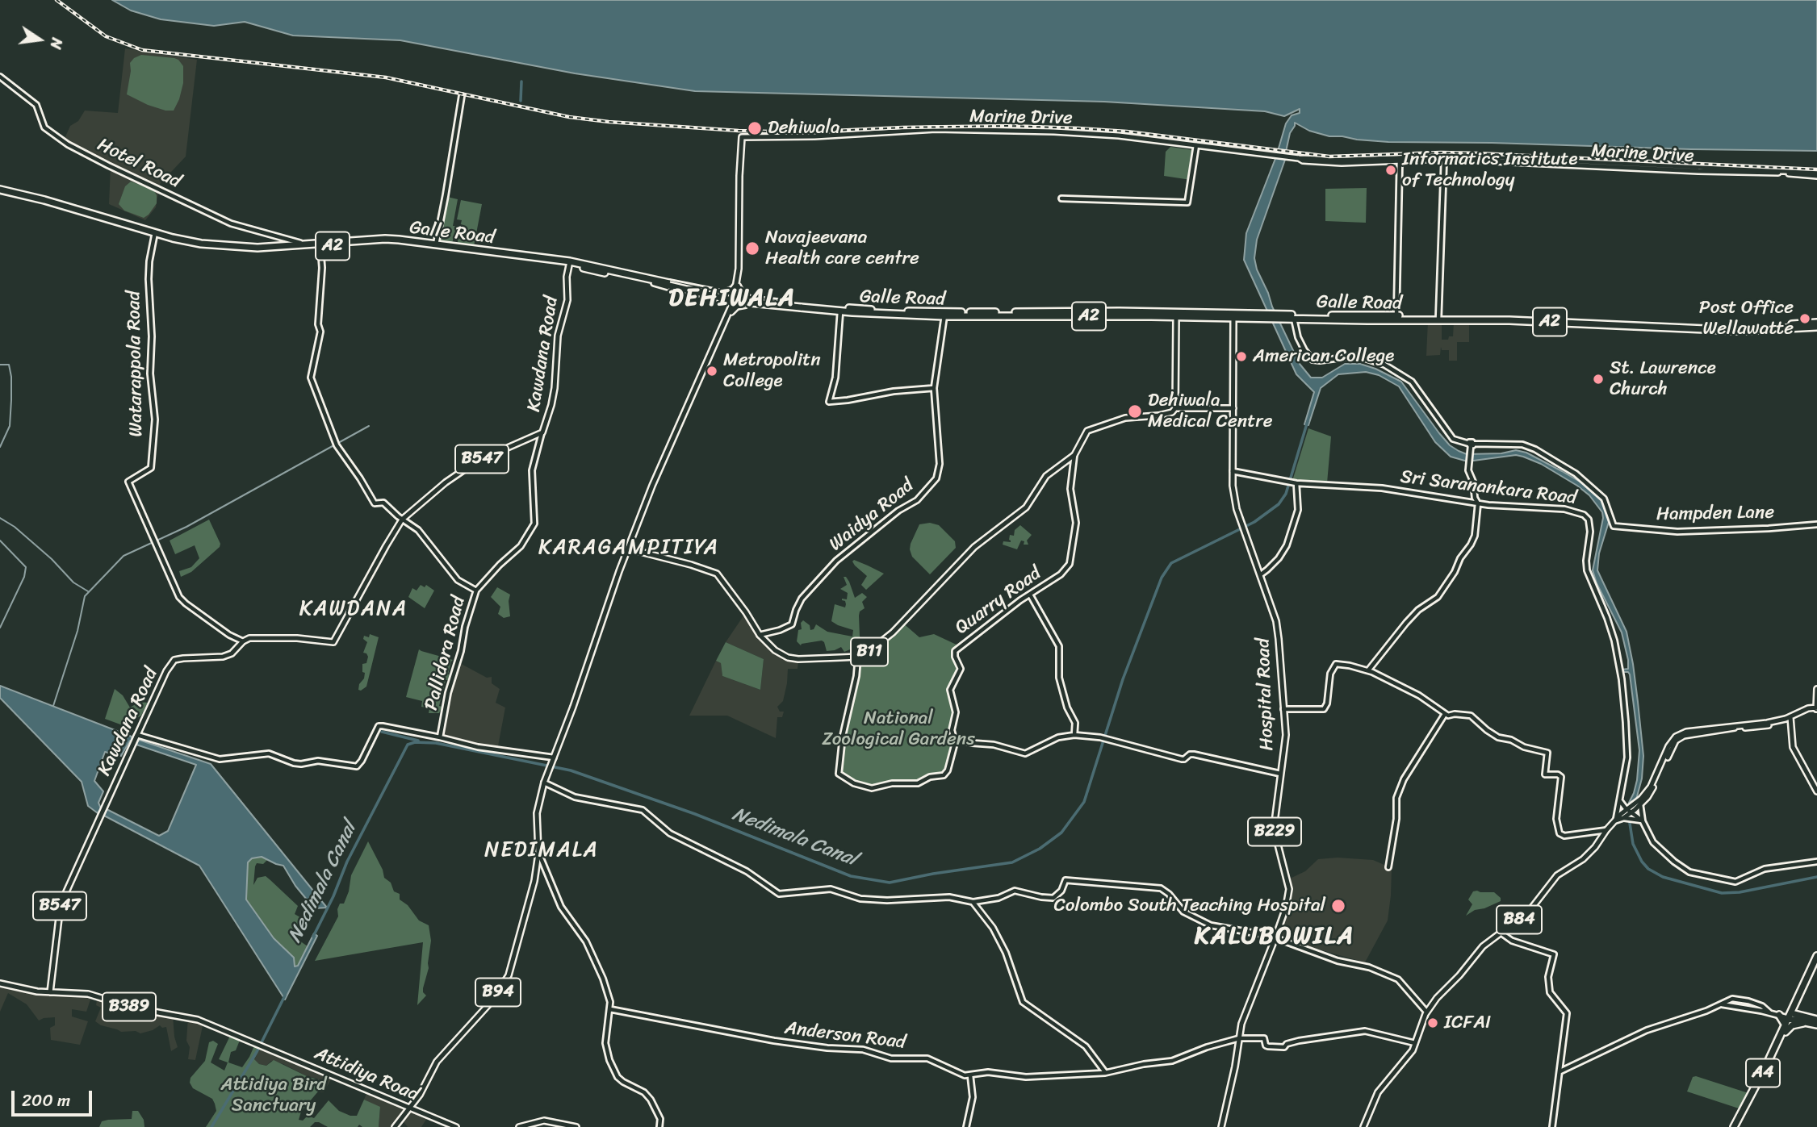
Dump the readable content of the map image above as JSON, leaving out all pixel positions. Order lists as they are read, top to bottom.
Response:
{
  "streets": {
    "highway": ["Galle Road", "A2", "A4"],
    "main road": [
      "Marine Drive",
      "Kawdana Road",
      "B547",
      "B11",
      "Hospital Road",
      "B229",
      "B84",
      "B94",
      "B389",
      "Attidiya Road"
    ],
    "street": [
      "Hotel Road",
      "Watarappola Road",
      "Sri Saranankara Road",
      "Hampden Lane",
      "Waidya Road",
      "Quarry Road",
      "Pallidora Road",
      "Anderson Road"
    ]
  },
  "crossings": [
    ["Hotel Road", "Galle Road"],
    ["Galle Road", "Kawdana Road"],
    ["Galle Road", "Watarappola Road"],
    ["Galle Road", "Waidya Road"],
    ["Galle Road", "B229"],
    ["Kawdana Road", "Watarappola Road"],
    ["Kawdana Road", "Pallidora Road"],
    ["Kawdana Road", "B389"],
    ["Kawdana Road", "Attidiya Road"],
    ["Sri Saranankara Road", "Hospital Road"],
    ["Sri Saranankara Road", "B229"],
    ["Sri Saranankara Road", "B84"],
    ["Waidya Road", "B11"],
    ["Quarry Road", "B11"],
    ["B11", "B94"],
    ["Hospital Road", "B229"],
    ["Hospital Road", "Anderson Road"],
    ["B94", "Attidiya Road"],
    ["B389", "Attidiya Road"]
  ],
  "districts": [
    "DEHIWALA",
    "KARAGAMPITIYA",
    "KAWDANA",
    "NEDIMALA",
    "KALUBOWILA"
  ],
  "water": ["Nedimala Canal"],
  "parks": ["National Zoological Gardens", "Attidiya Bird Sanctuary"],
  "places": [
    "Dehiwala",
    "Informatics Institute of Technology",
    "Navajeevana Health care centre",
    "Post Office Wellawatte",
    "American College",
    "Metropolitn College",
    "St. Lawrence Church",
    "Dehiwala Medical Centre",
    "Colombo South Teaching Hospital",
    "ICFAI"
  ],
  "scale_bar": "200 m",
  "north": "right"
}
